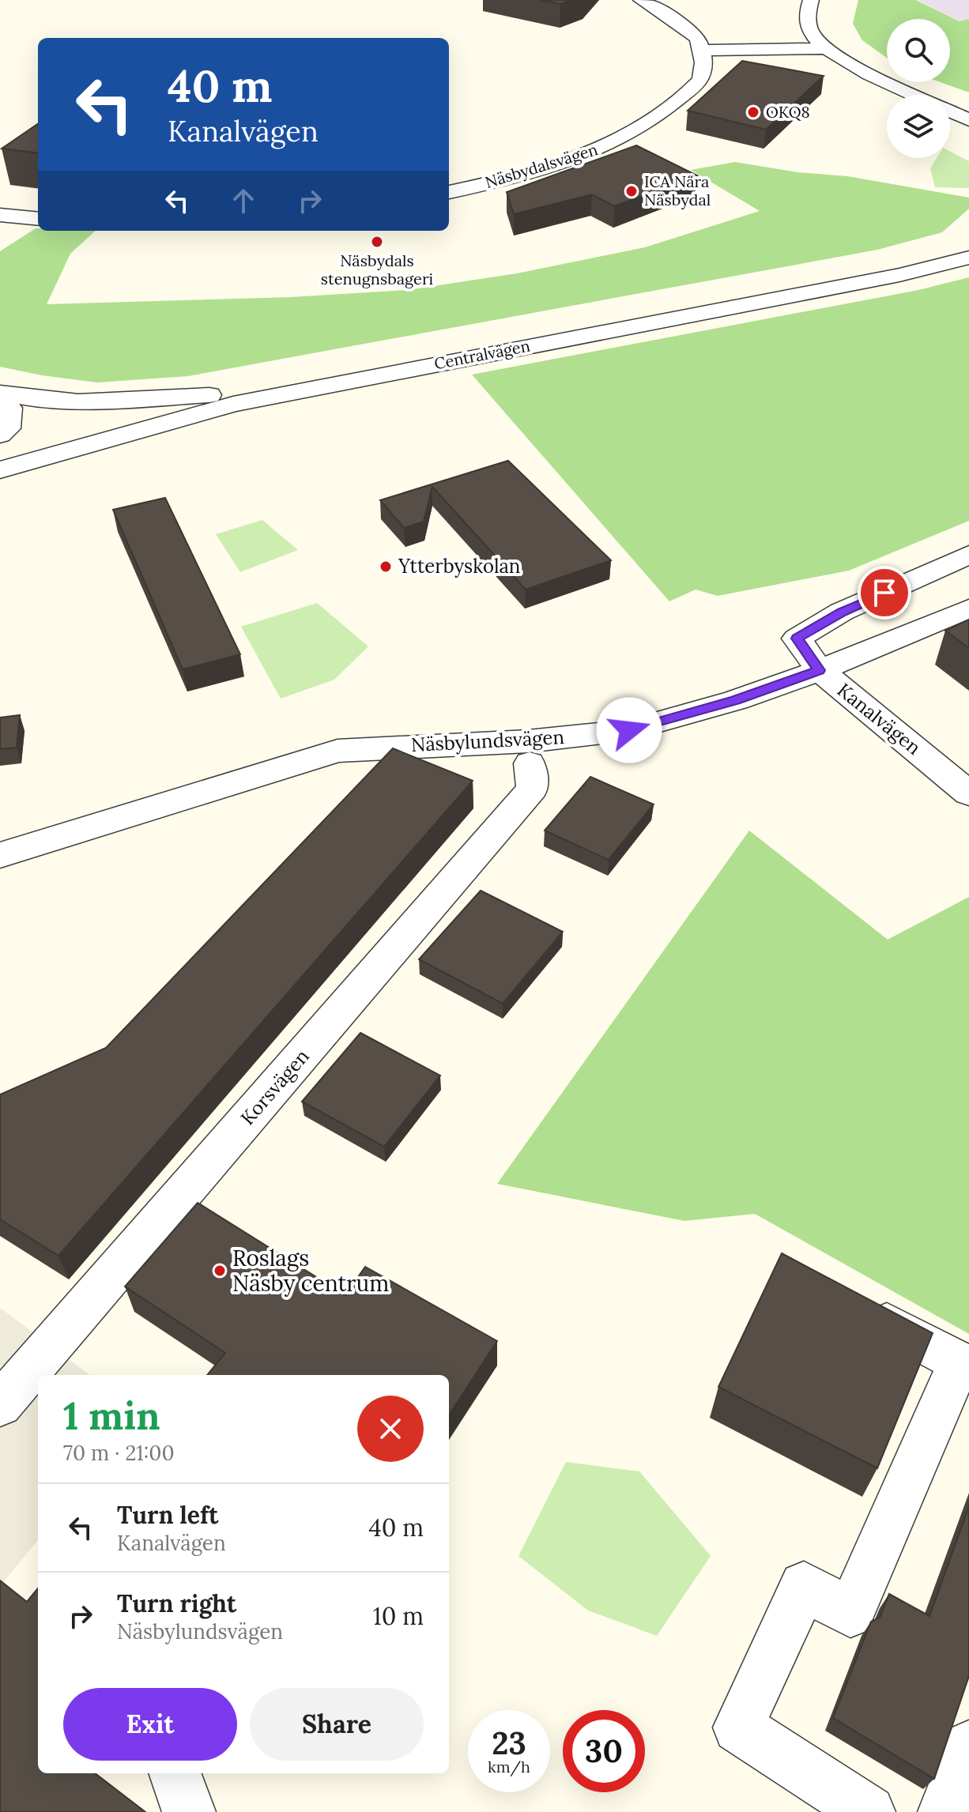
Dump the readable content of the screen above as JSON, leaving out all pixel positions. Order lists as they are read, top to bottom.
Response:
{
  "streets": {
    "street": [
      "Näsbydalsvägen",
      "Centralvägen",
      "Kanalvägen",
      "Näsbylundsvägen",
      "Korsvägen"
    ]
  },
  "crossings": [
    ["Kanalvägen", "Näsbylundsvägen"]
  ],
  "places": [
    "OKQ8",
    "ICA Nära Näsbydal",
    "Näsbydals stenugnsbageri",
    "Ytterbyskolan",
    "Roslags Näsby centrum"
  ],
  "page": {
    "turn": ["40 m", "Kanalvägen"],
    "heading": ["1 min", "70 m · 21:00"],
    "list": [
      {
        "name": "Turn left",
        "note": "Kanalvägen",
        "value": "40 m"
      },
      {
        "name": "Turn right",
        "note": "Näsbylundsvägen",
        "value": "10 m"
      }
    ],
    "buttons": ["Exit", "Share"],
    "speed": "23 km/h",
    "limit": "30"
  }
}
